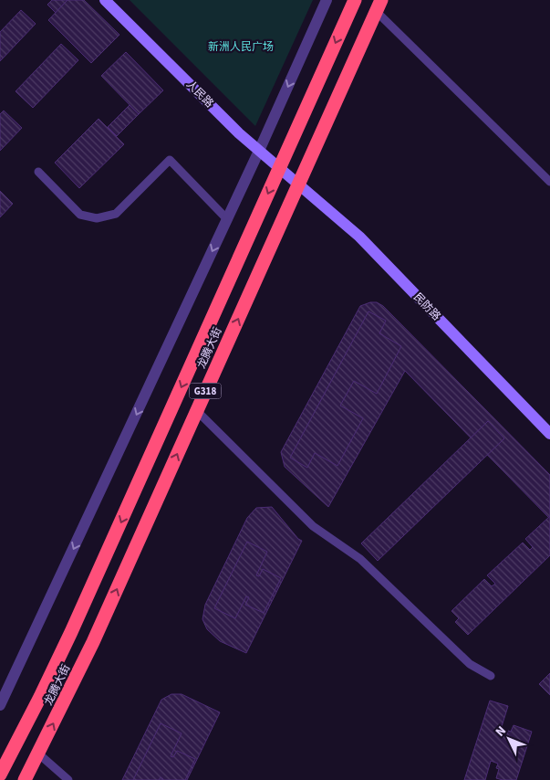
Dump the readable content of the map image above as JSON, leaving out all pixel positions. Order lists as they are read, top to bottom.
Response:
{
  "streets": {
    "highway": ["龙腾大街", "G318"],
    "street": ["人民路", "民防路"]
  },
  "crossings": [
    ["人民路", "民防路"],
    ["人民路", "龙腾大街"],
    ["民防路", "龙腾大街"]
  ],
  "parks": ["新洲人民广场"],
  "north": "top left"
}
